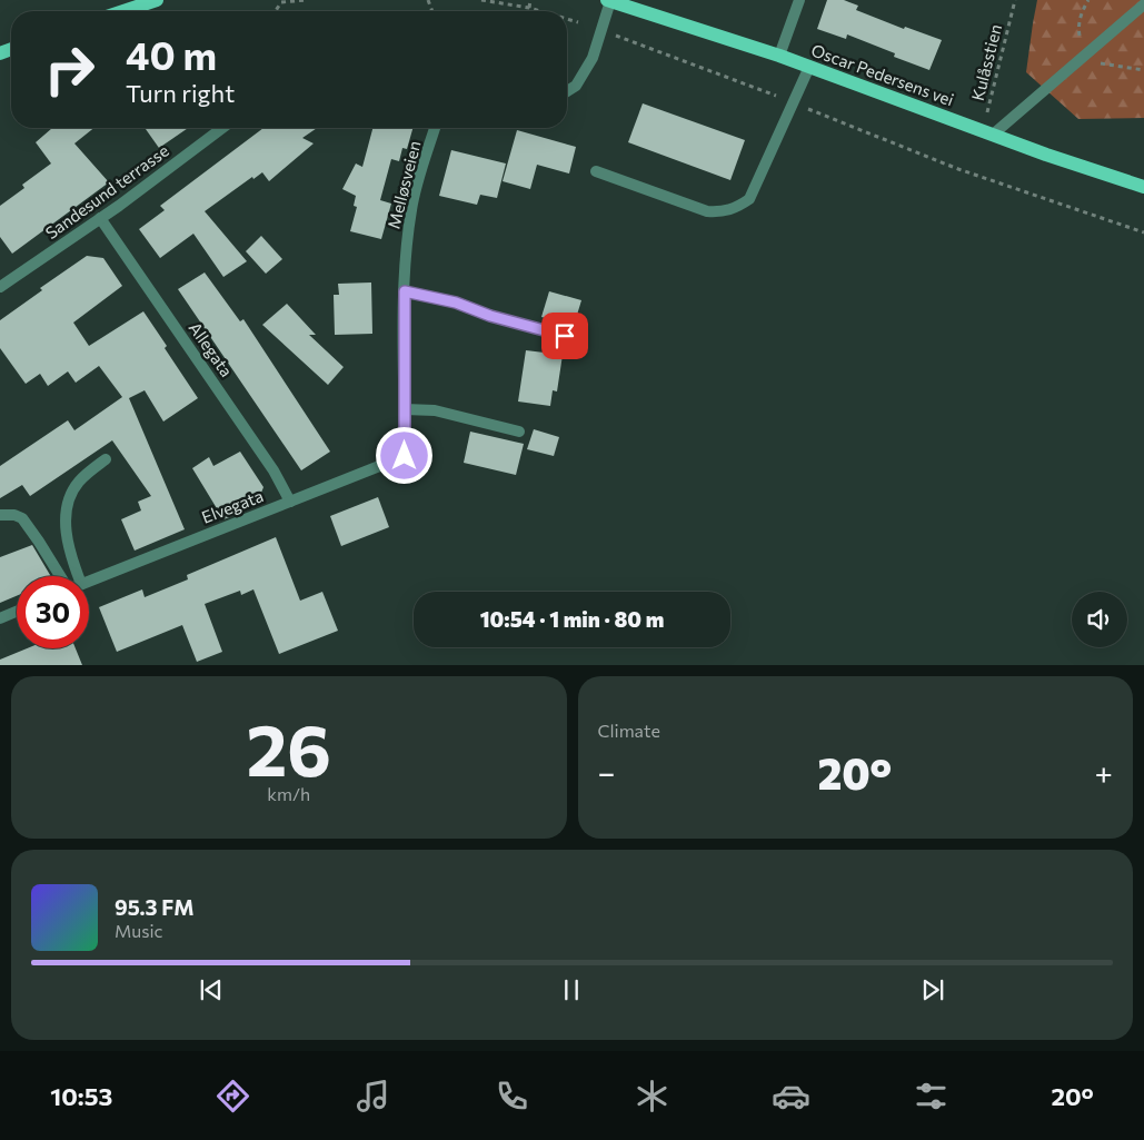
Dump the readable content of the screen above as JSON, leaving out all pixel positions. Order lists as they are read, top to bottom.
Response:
{
  "streets": {
    "main road": ["Oscar Pedersens vei"],
    "street": [
      "Melløsveien",
      "Sandesund terrasse",
      "Allegata",
      "Elvegata"
    ],
    "path": ["Kulåsstien"]
  },
  "crossings": [
    ["Kulåsstien", "Oscar Pedersens vei"],
    ["Melløsveien", "Elvegata"],
    ["Sandesund terrasse", "Allegata"],
    ["Allegata", "Elvegata"]
  ],
  "page": {
    "turn": ["40 m", "Turn right"],
    "limit": "30",
    "trip": "10:54 · 1 min · 80 m",
    "tile": [
      ["26", "km/h"],
      "Climate"
    ],
    "heat": ["−", "20°", "+"],
    "song": ["95.3 FM", "Music"],
    "tabs": ["10:53", "20°"]
  }
}
